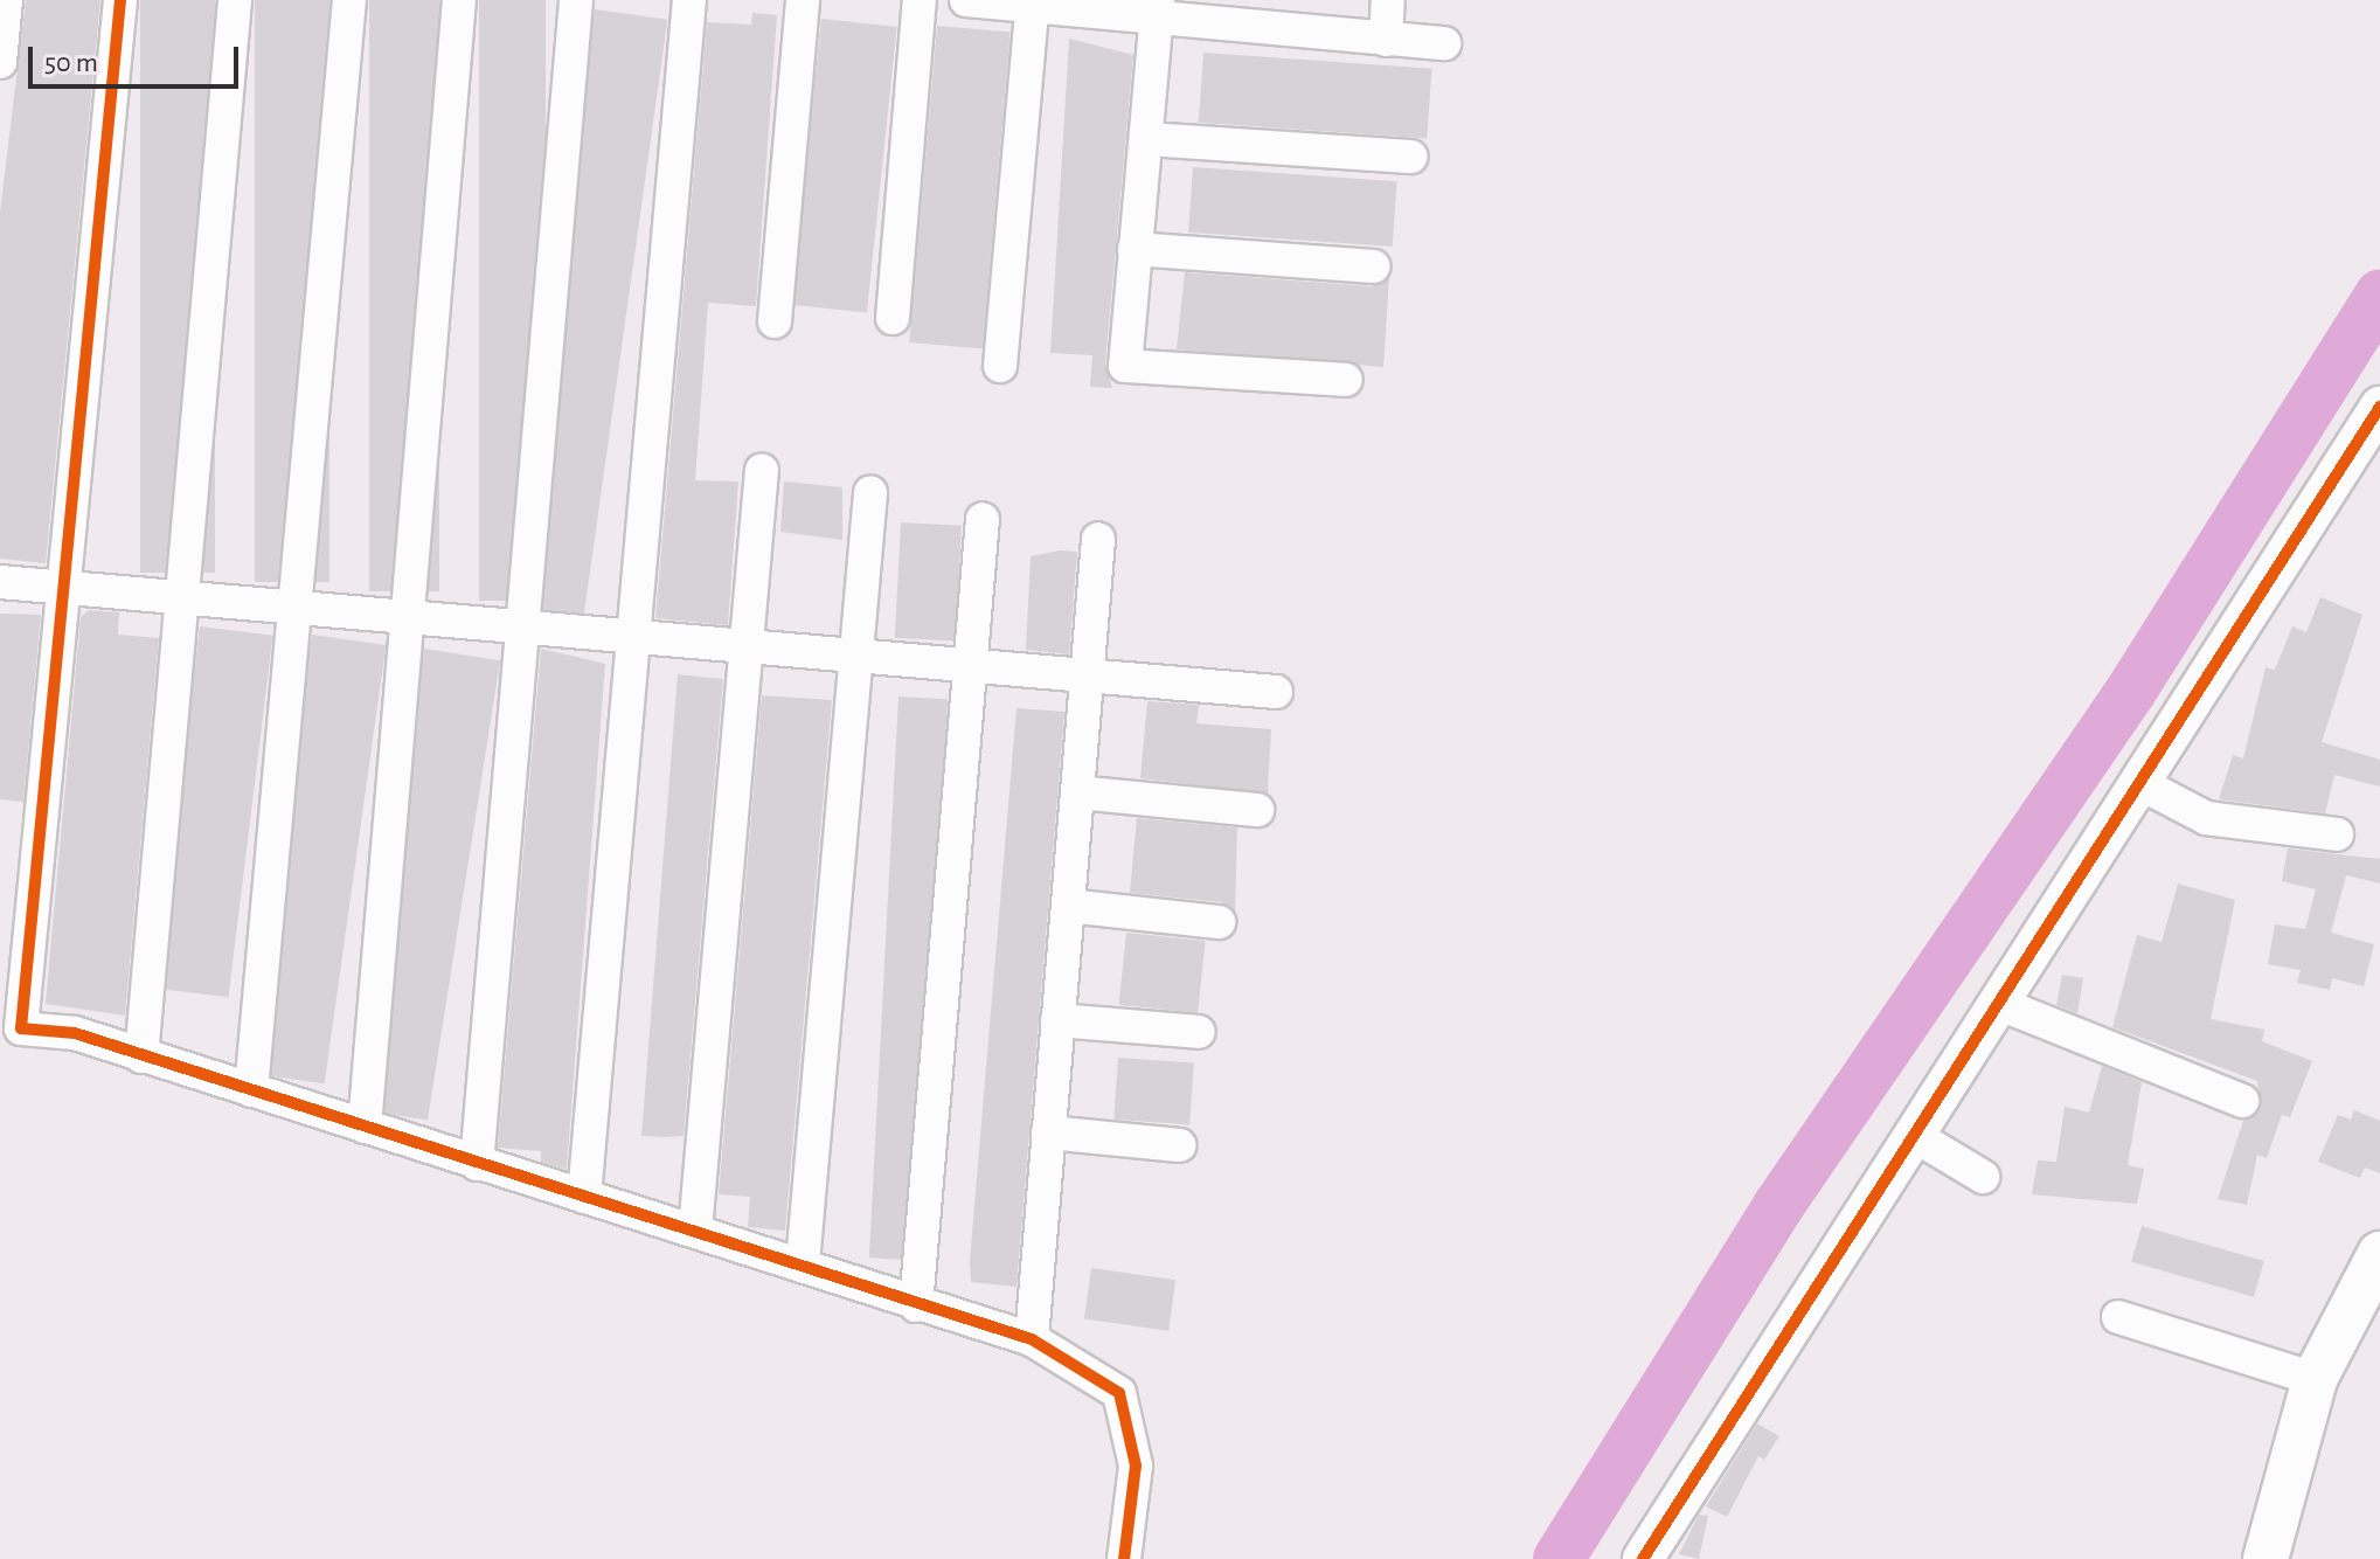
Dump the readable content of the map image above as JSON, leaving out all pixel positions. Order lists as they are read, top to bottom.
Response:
{
  "scale_bar": "50 m"
}
